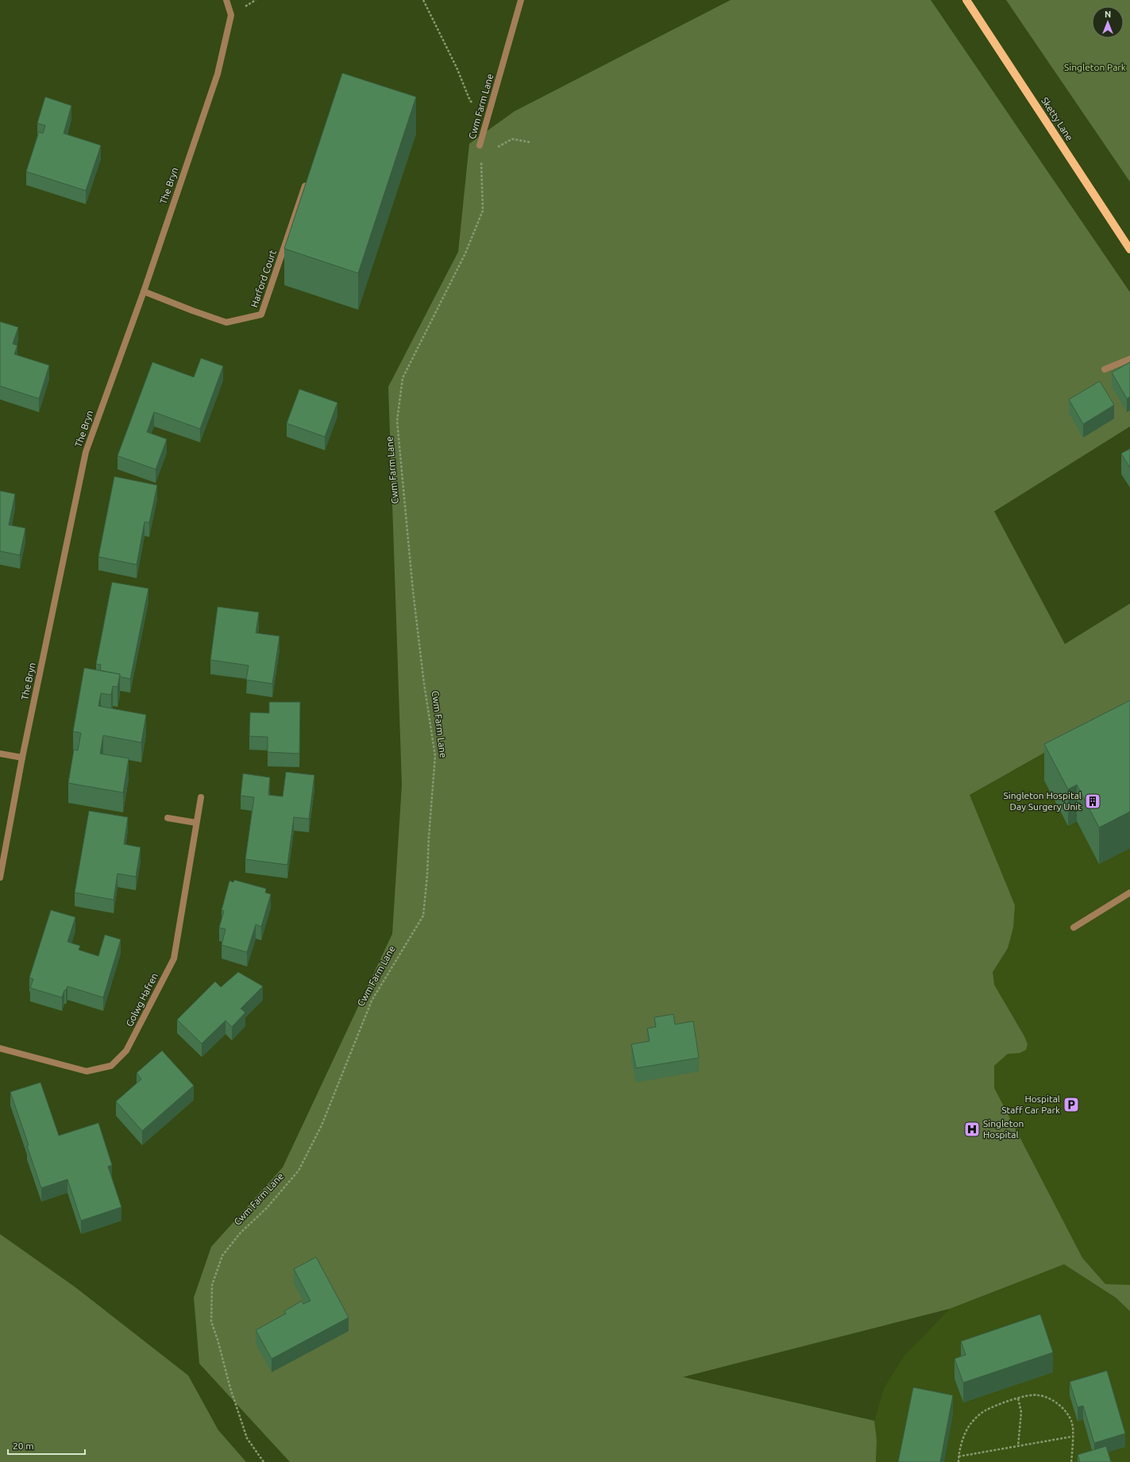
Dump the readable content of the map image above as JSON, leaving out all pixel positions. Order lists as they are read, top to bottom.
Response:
{
  "streets": {
    "main road": ["Sketty Lane"],
    "street": [
      "Cwm Farm Lane",
      "The Bryn",
      "Harford Court",
      "Golwg Hafren"
    ]
  },
  "crossings": [
    ["The Bryn", "Harford Court"]
  ],
  "parks": ["Singleton Park"],
  "places": {
    "building": ["Singleton Hospital Day Surgery Unit"],
    "parking": ["Hospital Staff Car Park"],
    "hospital": ["Singleton Hospital"]
  },
  "scale_bar": "20 m",
  "north": "top"
}
